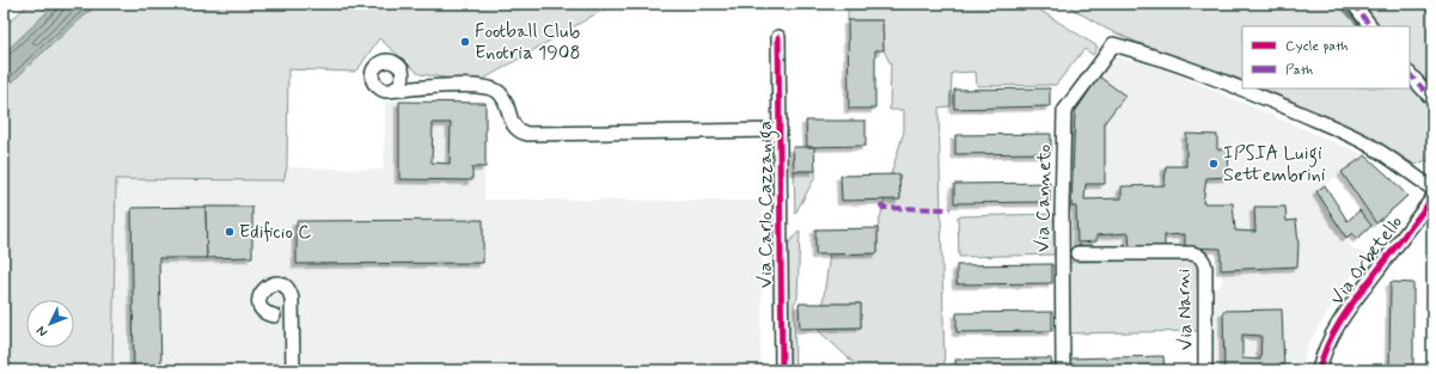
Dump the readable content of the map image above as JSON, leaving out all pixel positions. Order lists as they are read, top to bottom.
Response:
{
  "streets": {
    "street": [
      "Via Canneto",
      "Via Carlo Cazzaniga",
      "Via Orbetello",
      "Via Narni"
    ]
  },
  "places": ["Football Club Enotria 1908", "IPSIA Luigi Settembrini", "Edificio C"],
  "legend": ["Cycle path", "Path"],
  "north": "bottom left"
}
